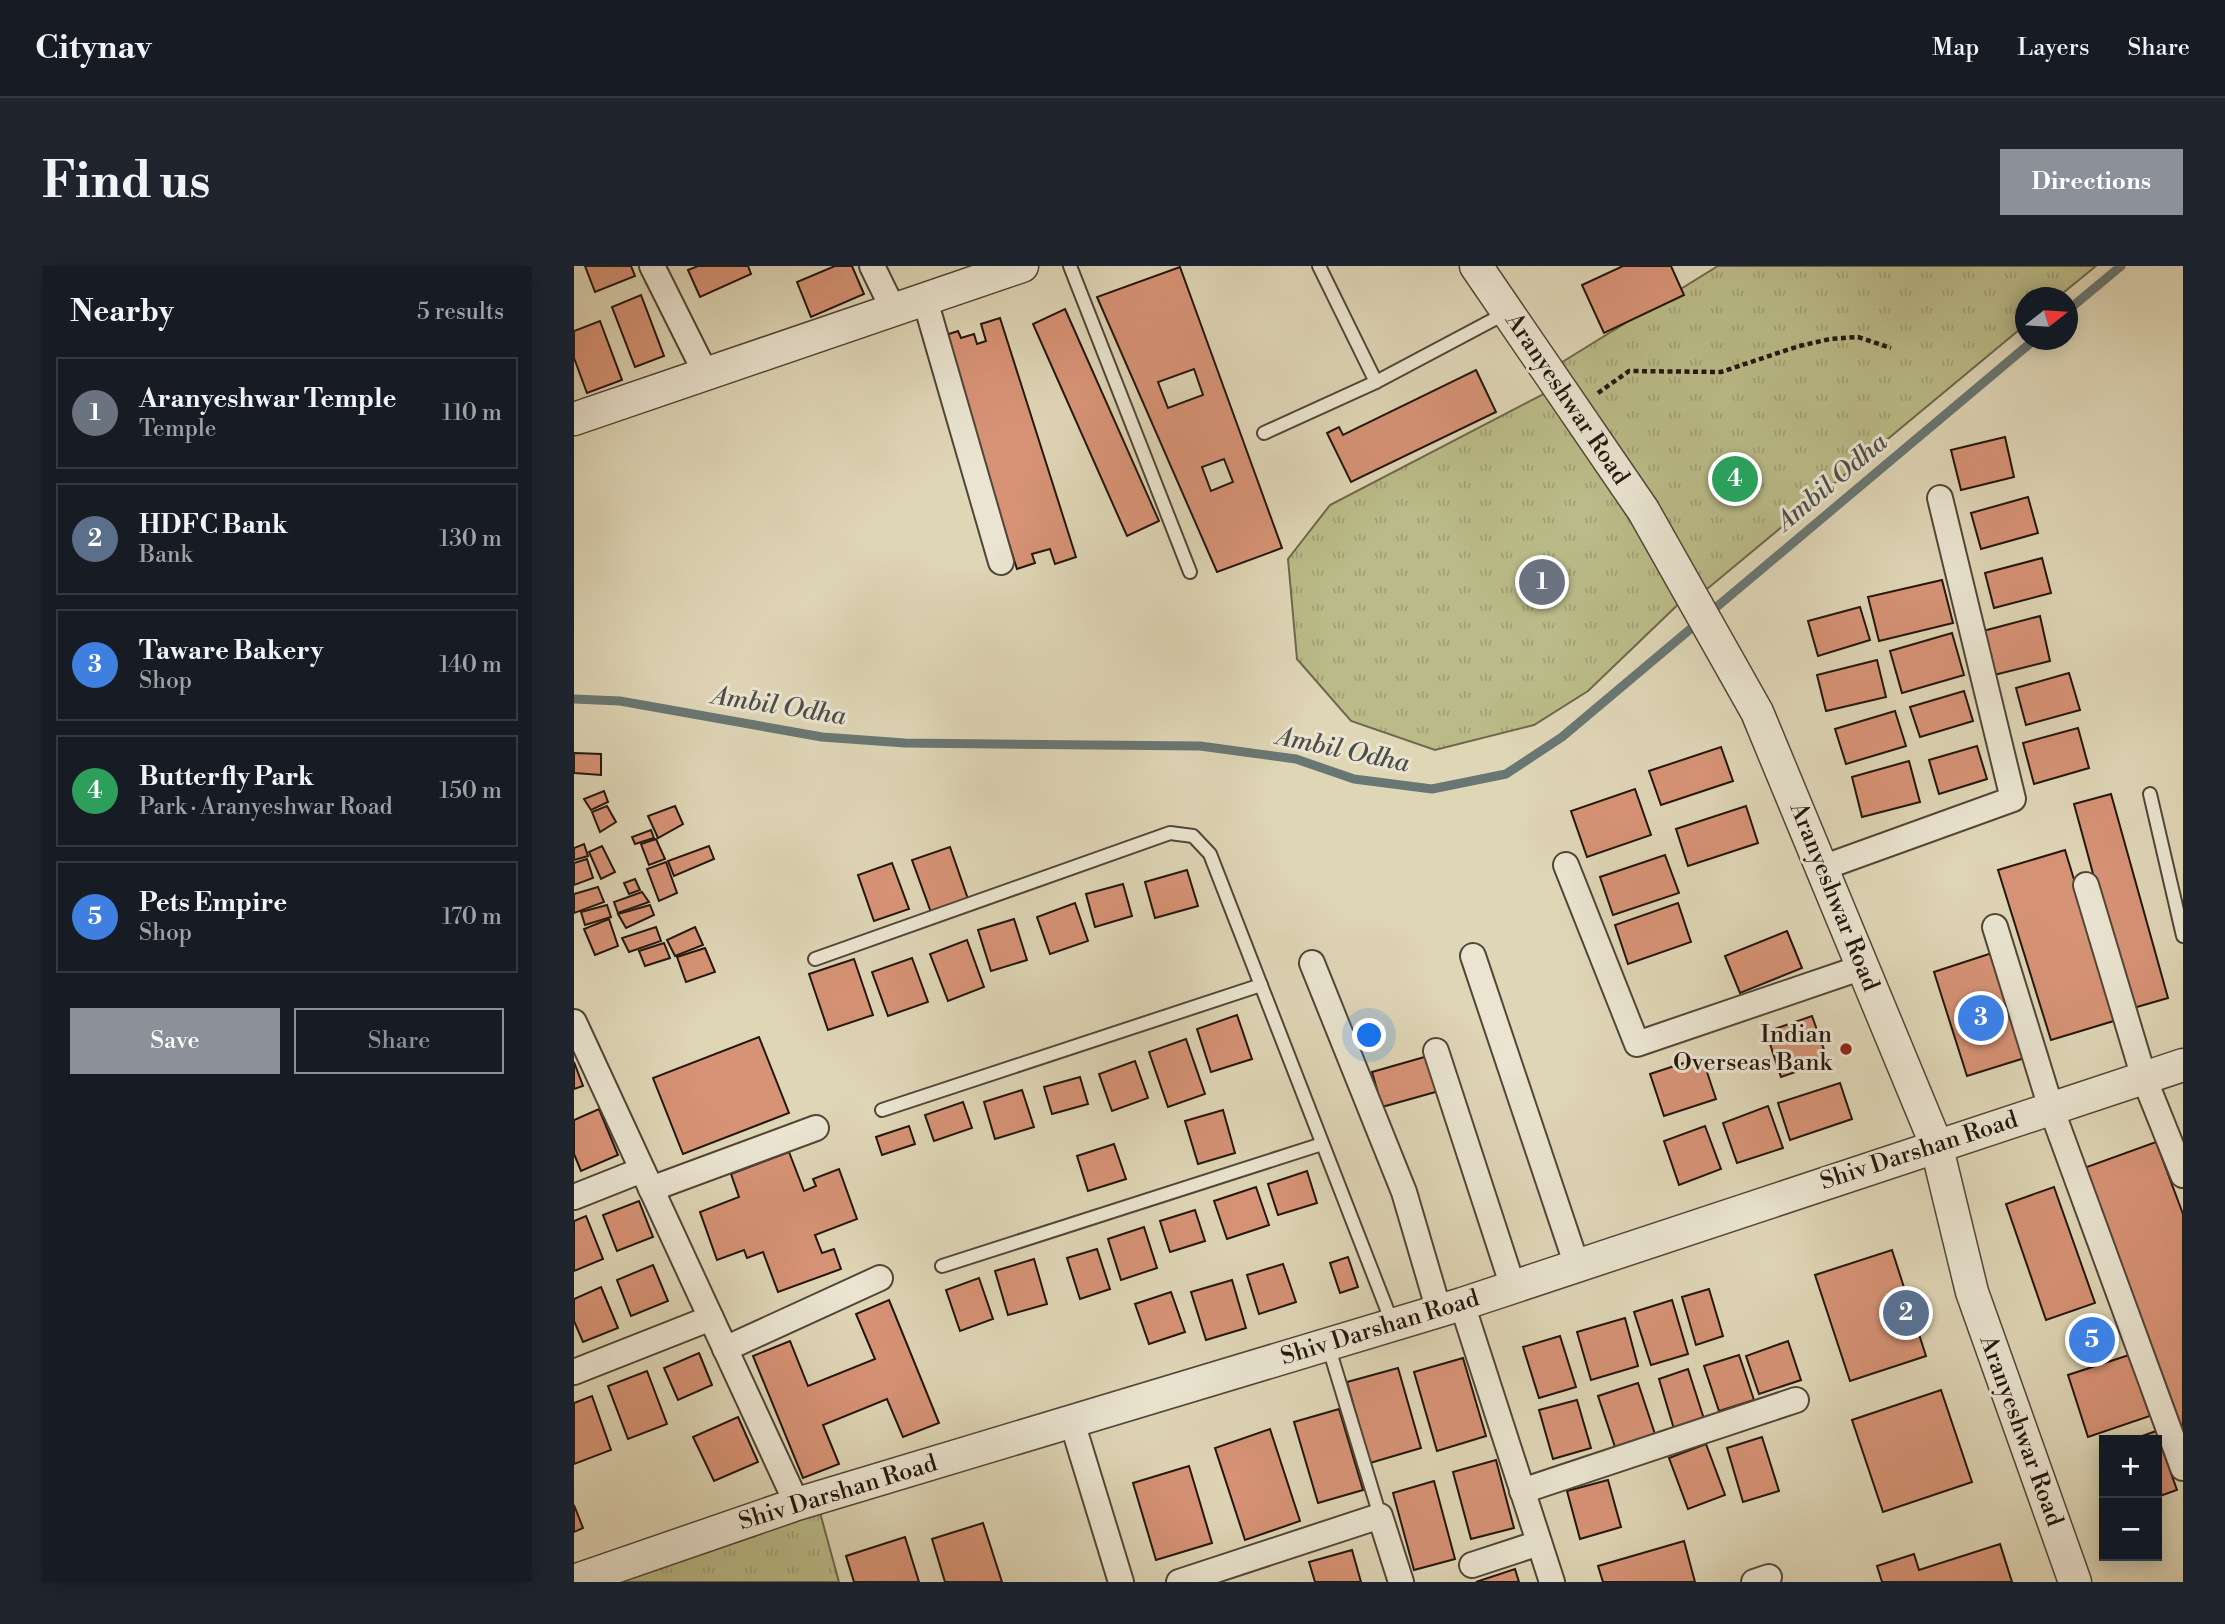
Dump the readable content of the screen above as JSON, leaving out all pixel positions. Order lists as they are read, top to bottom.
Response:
{
  "streets": {
    "street": ["Aranyeshwar Road", "Shiv Darshan Road"]
  },
  "crossings": [
    ["Aranyeshwar Road", "Shiv Darshan Road"]
  ],
  "water": ["Ambil Odha"],
  "places": ["Indian Overseas Bank"],
  "north": "right",
  "page": {
    "header": "Citynav",
    "nav": ["Map", "Layers", "Share"],
    "buttons": [
      "Directions",
      ["Save", "Share"]
    ],
    "title": "Find us",
    "heading": ["Nearby", "5 results"],
    "list": [
      {
        "mark": "1",
        "name": "Aranyeshwar Temple",
        "note": "Temple",
        "value": "110 m"
      },
      {
        "mark": "2",
        "name": "HDFC Bank",
        "note": "Bank",
        "value": "130 m"
      },
      {
        "mark": "3",
        "name": "Taware Bakery",
        "note": "Shop",
        "value": "140 m"
      },
      {
        "mark": "4",
        "name": "Butterfly Park",
        "note": "Park · Aranyeshwar Road",
        "value": "150 m"
      },
      {
        "mark": "5",
        "name": "Pets Empire",
        "note": "Shop",
        "value": "170 m"
      }
    ],
    "pins": [
      "4",
      "1",
      "3",
      "2",
      "5"
    ],
    "map_buttons": ["+", "−"]
  }
}
